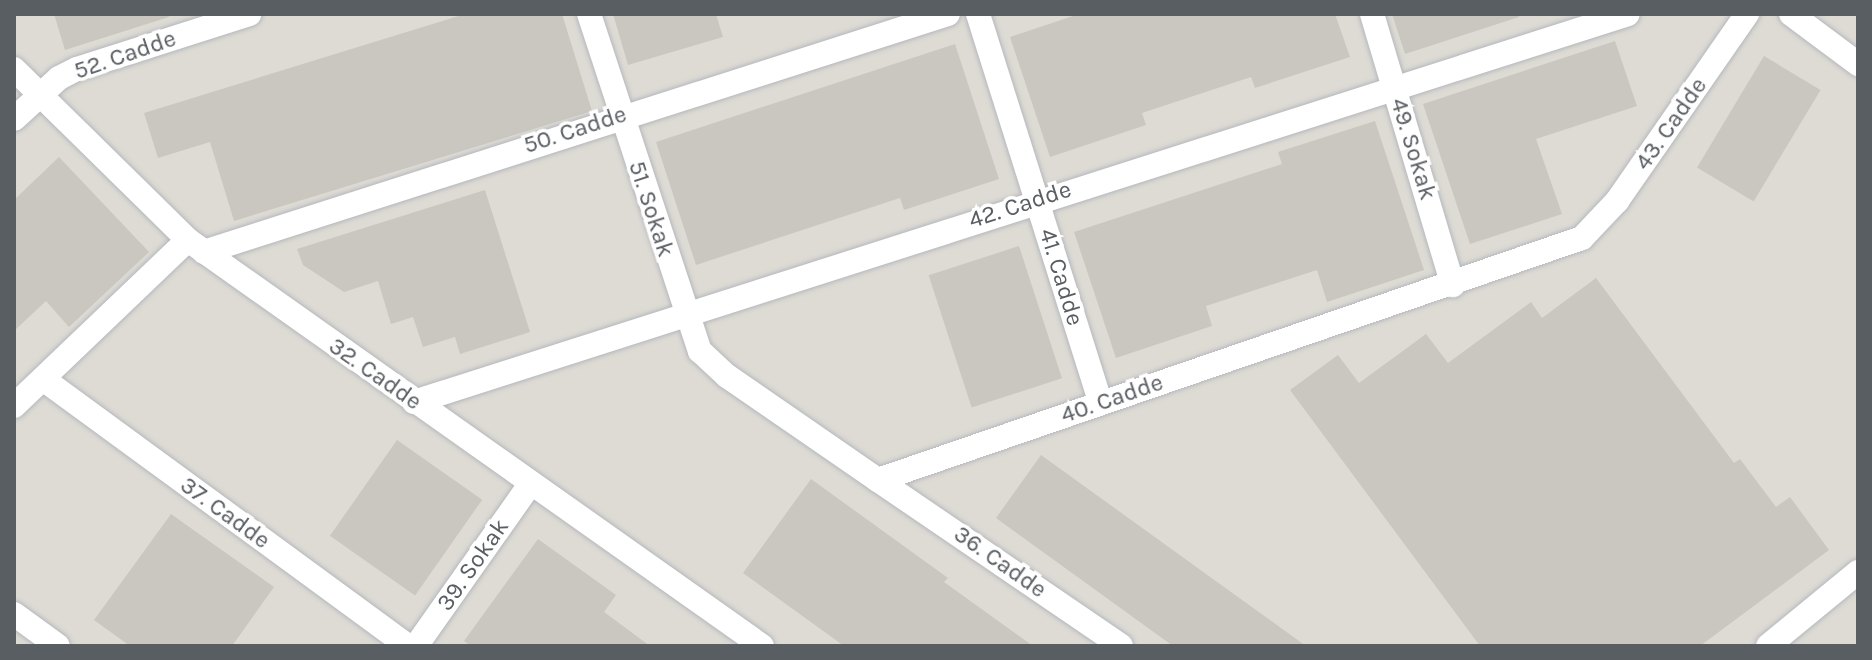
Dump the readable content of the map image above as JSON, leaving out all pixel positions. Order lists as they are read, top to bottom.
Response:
{
  "streets": {
    "street": [
      "52. Cadde",
      "43. Cadde",
      "50. Cadde",
      "49. Sokak",
      "42. Cadde",
      "51. Sokak",
      "41. Cadde",
      "32. Cadde",
      "40. Cadde",
      "37. Cadde",
      "36. Cadde",
      "39. Sokak"
    ]
  },
  "crossings": [
    ["52. Cadde", "32. Cadde"],
    ["43. Cadde", "40. Cadde"],
    ["50. Cadde", "51. Sokak"],
    ["50. Cadde", "32. Cadde"],
    ["50. Cadde", "37. Cadde"],
    ["49. Sokak", "42. Cadde"],
    ["49. Sokak", "40. Cadde"],
    ["42. Cadde", "51. Sokak"],
    ["42. Cadde", "41. Cadde"],
    ["42. Cadde", "32. Cadde"],
    ["41. Cadde", "40. Cadde"],
    ["32. Cadde", "39. Sokak"],
    ["40. Cadde", "36. Cadde"]
  ]
}
